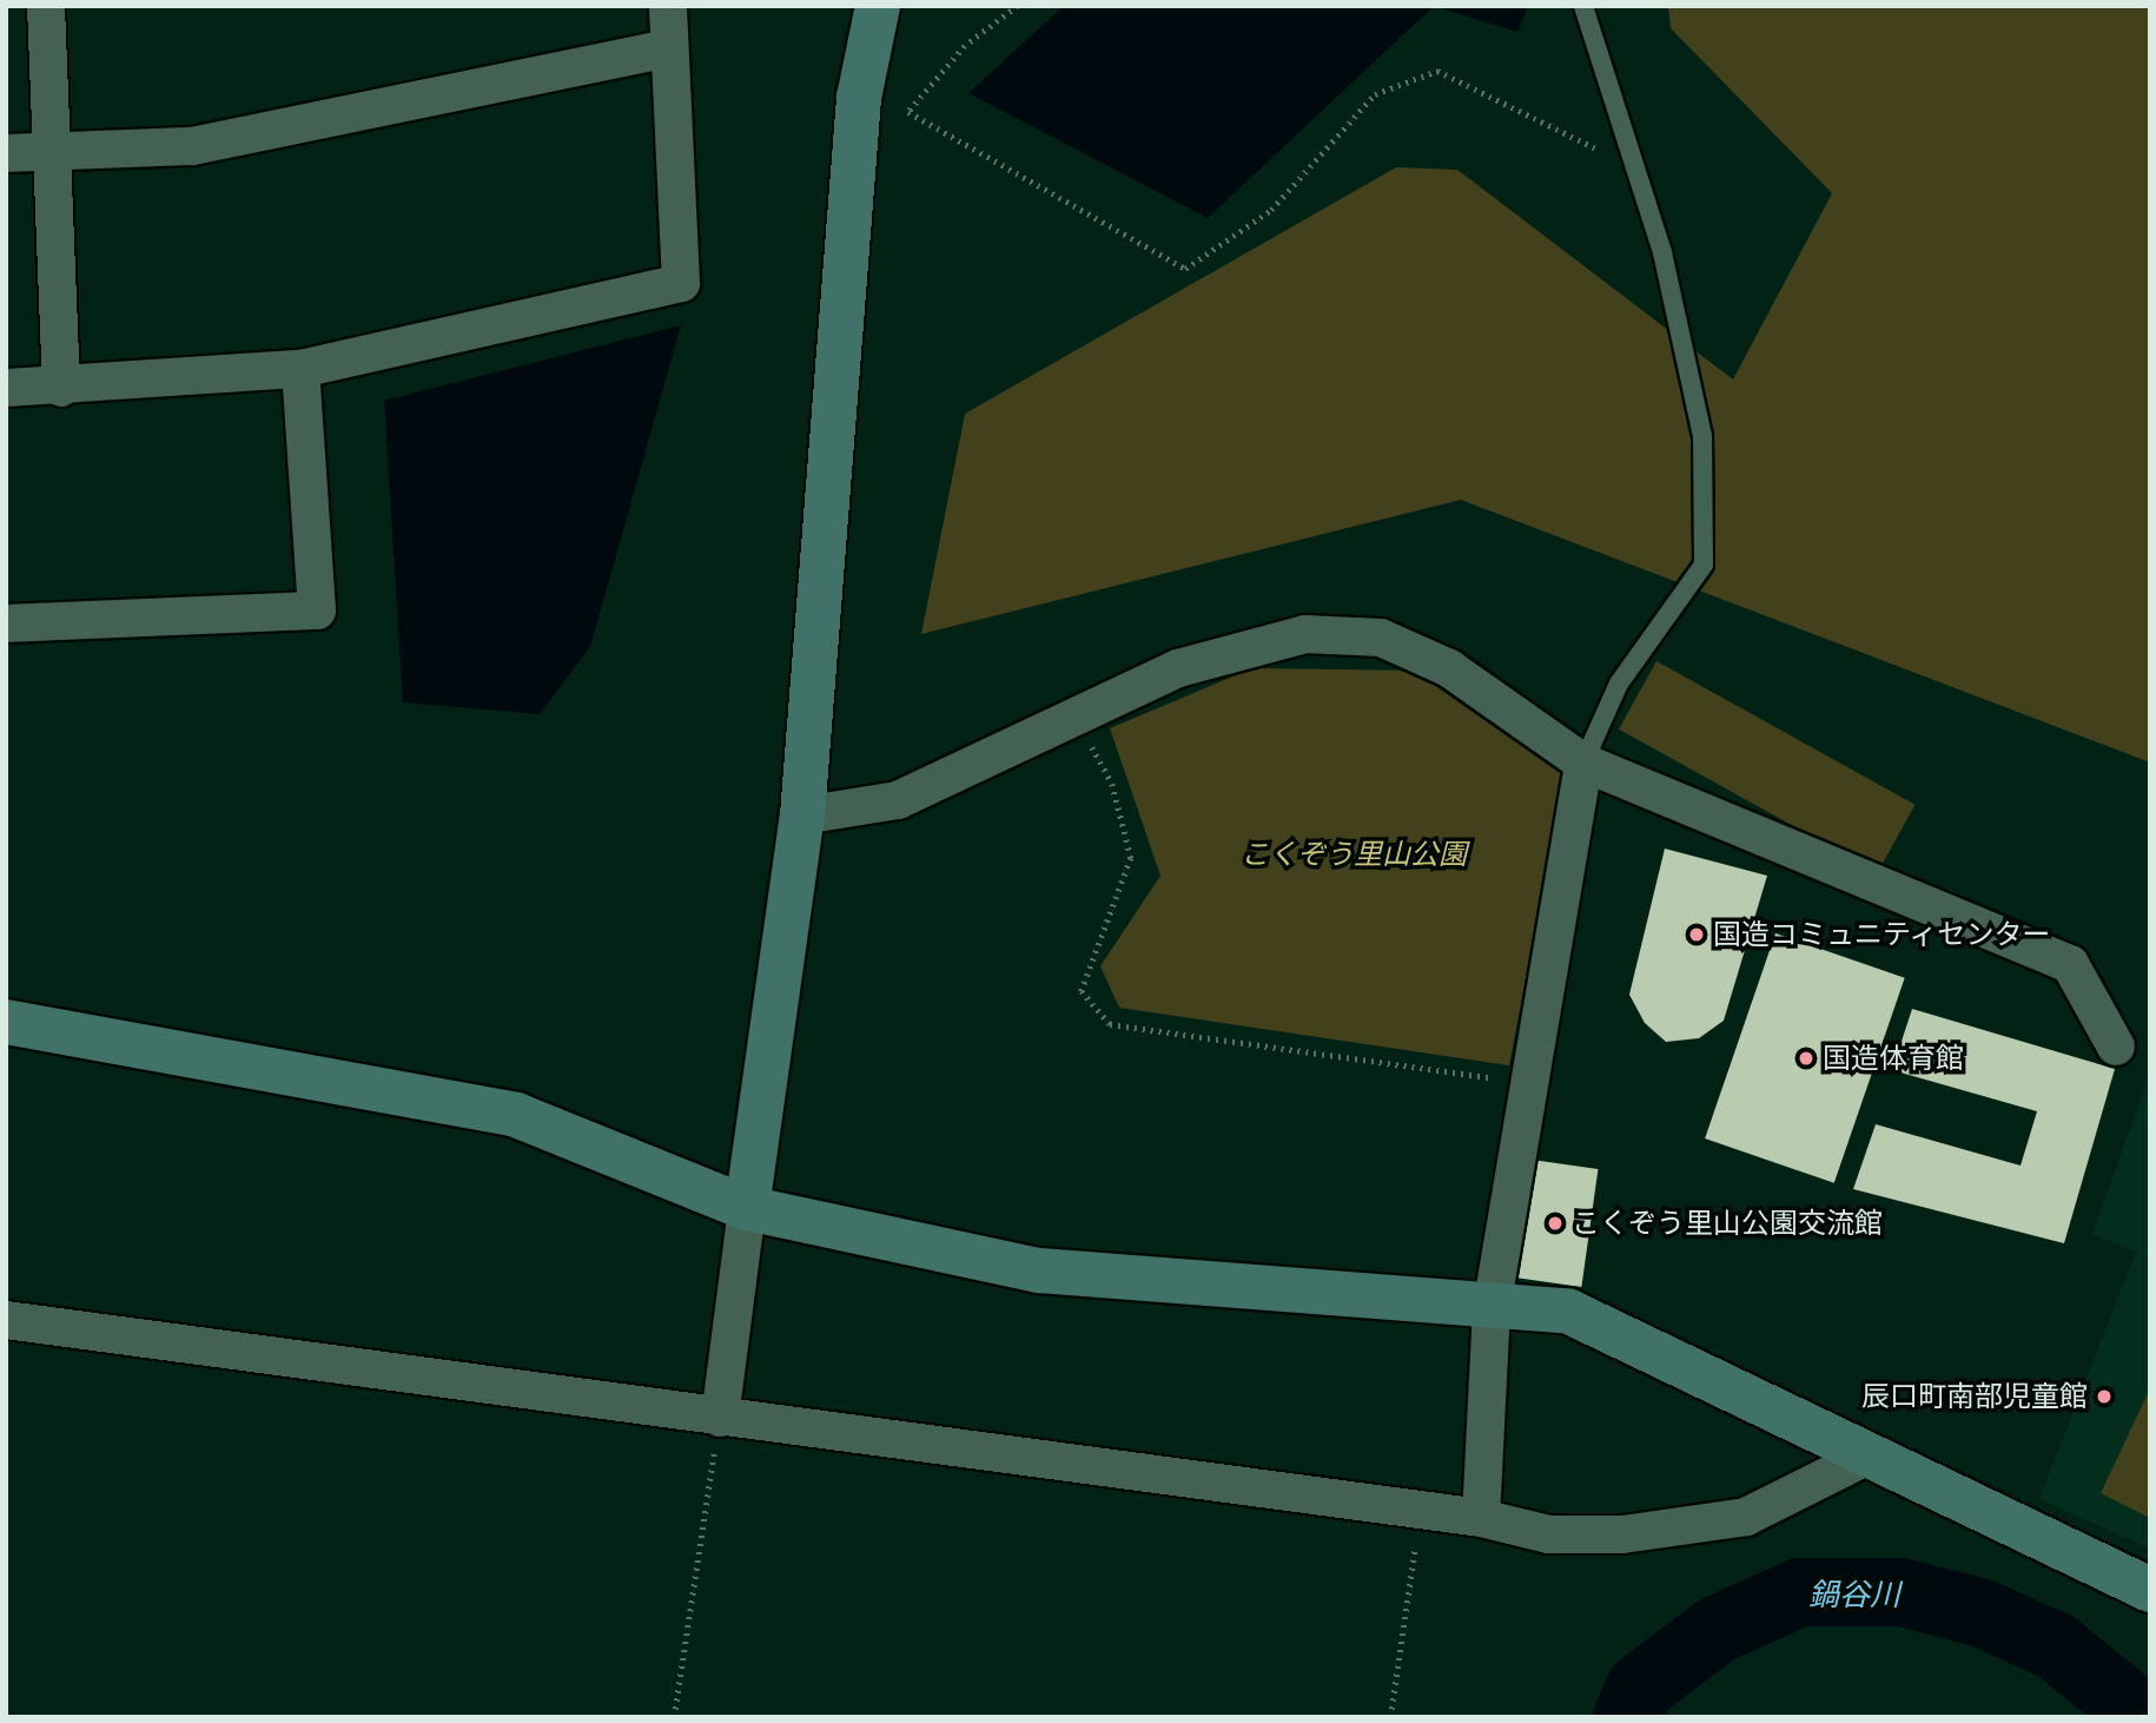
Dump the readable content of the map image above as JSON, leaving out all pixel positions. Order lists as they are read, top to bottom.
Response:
{
  "water": ["鍋谷川"],
  "parks": ["こくぞう里山公園"],
  "places": [
    "国造コミュニティセンター",
    "国造体育館",
    "こくぞう里山公園交流館",
    "辰口町南部児童館"
  ]
}
